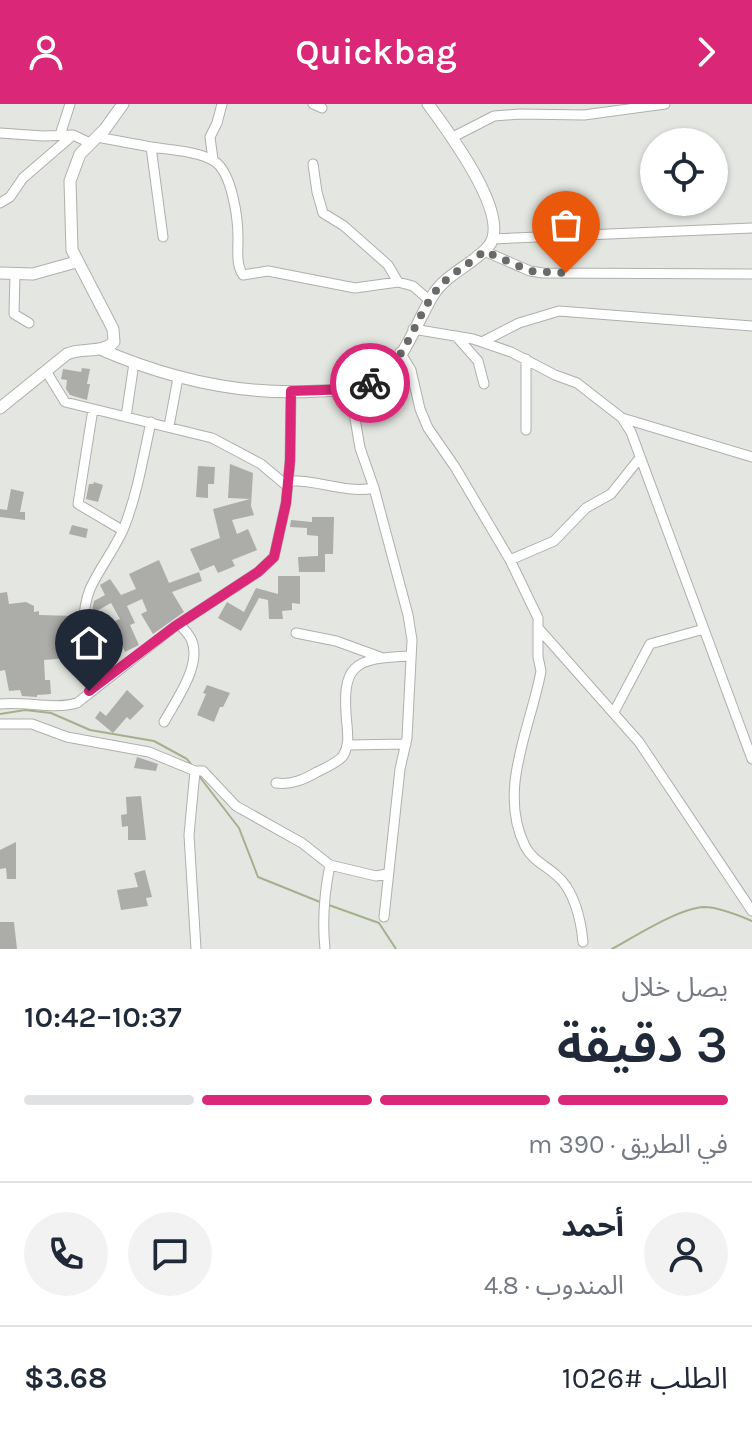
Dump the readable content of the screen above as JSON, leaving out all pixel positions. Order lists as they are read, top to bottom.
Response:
{
  "page": {
    "header": "Quickbag",
    "heading": ["3 دقيقة", "يصل خلال", "10:37–10:42"],
    "panel": [
      "أحمد",
      "المندوب · 4.8",
      "الطلب #1026",
      "$3.68"
    ],
    "bar": "في الطريق · 390 m"
  }
}
